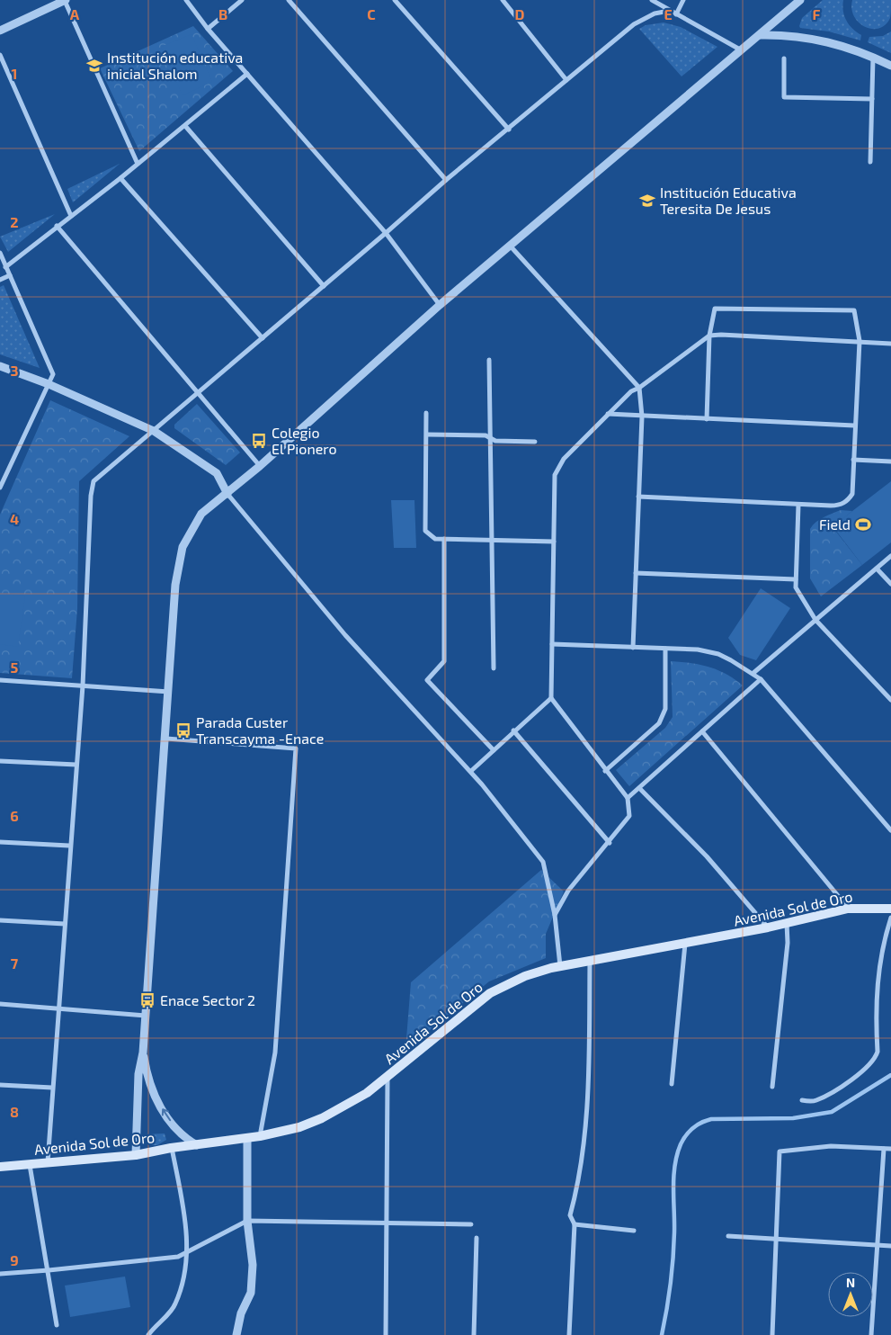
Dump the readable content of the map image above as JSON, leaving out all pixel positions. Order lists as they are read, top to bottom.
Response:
{
  "streets": {
    "main road": ["Avenida Sol de Oro"]
  },
  "places": {
    "school or university": ["Institución educativa inicial Shalom", "Institución Educativa Teresita De Jesus"],
    "bus stop": ["Colegio El Pionero", "Parada Custer Transcayma -Enace", "Enace Sector 2"],
    "sports": ["Field"]
  },
  "north": "top",
  "grid": {
    "columns": [
      "A",
      "B",
      "C",
      "D",
      "E",
      "F"
    ],
    "rows": [
      "1",
      "2",
      "3",
      "4",
      "5",
      "6",
      "7",
      "8",
      "9"
    ]
  }
}
